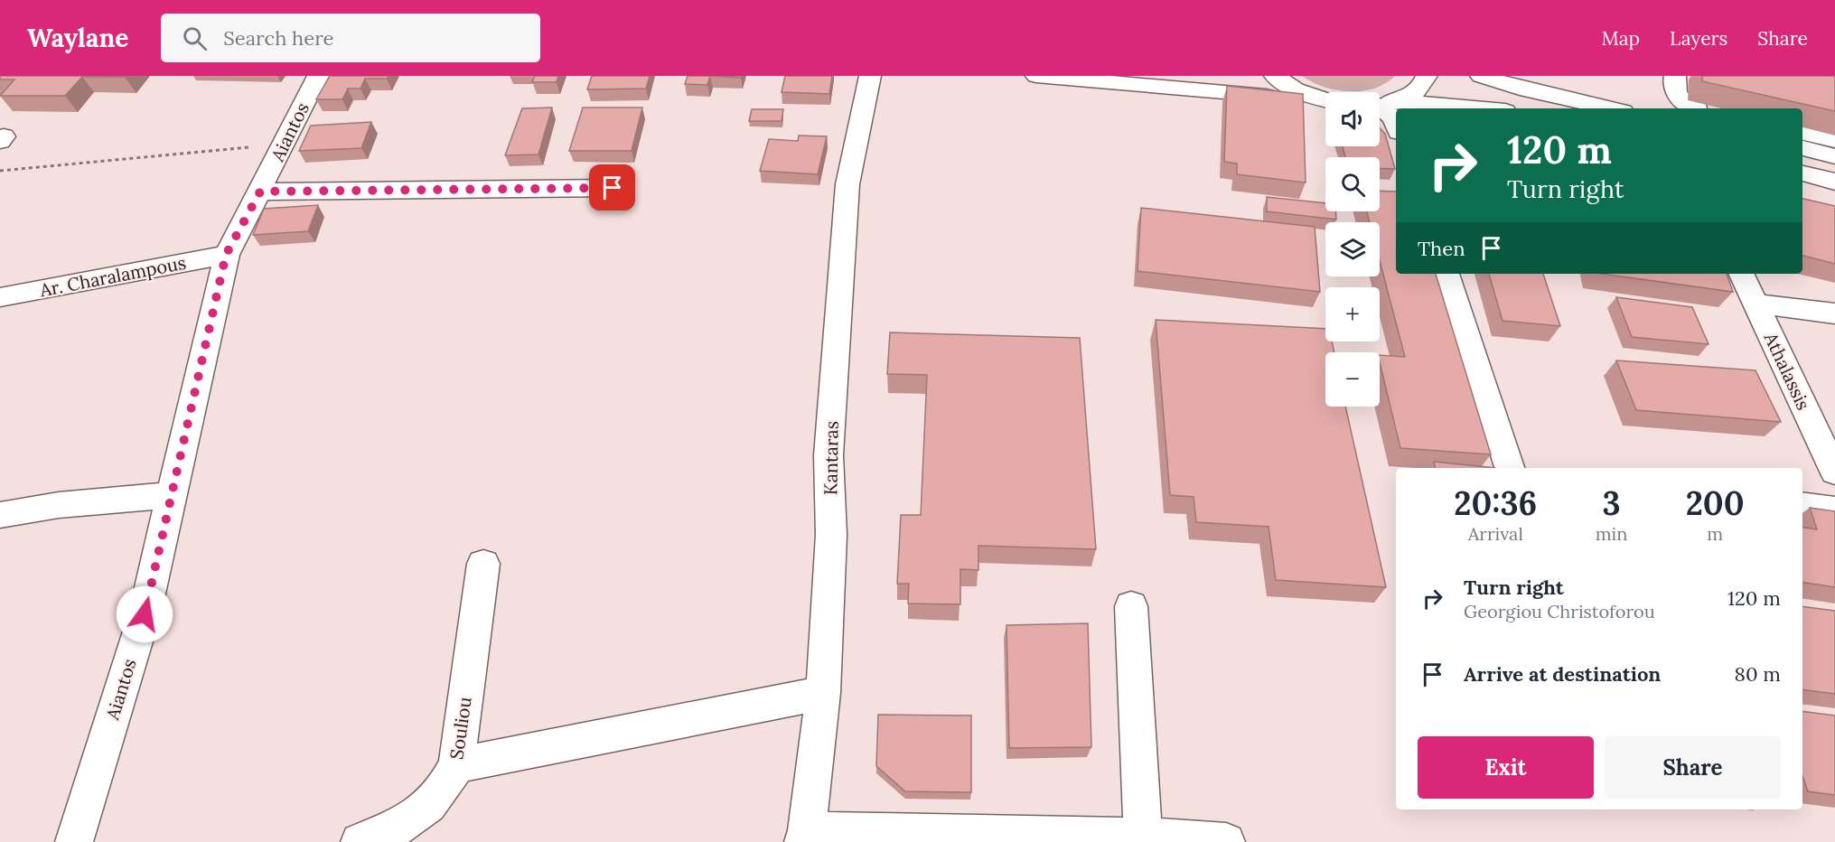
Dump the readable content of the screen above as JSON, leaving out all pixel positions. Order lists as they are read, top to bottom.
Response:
{
  "streets": {
    "street": [
      "Aiantos",
      "Ar. Charalampous",
      "Athalassis",
      "Kantaras",
      "Souliou"
    ]
  },
  "crossings": [
    ["Aiantos", "Ar. Charalampous"]
  ],
  "page": {
    "header": "Waylane",
    "search": "Search here",
    "nav": ["Map", "Layers", "Share"],
    "map_buttons": ["+", "−"],
    "turn": ["120 m", "Turn right"],
    "then": "Then",
    "eta": [
      "20:36",
      "Arrival",
      "3",
      "min",
      "200",
      "m"
    ],
    "list": [
      {
        "name": "Turn right",
        "note": "Georgiou Christoforou",
        "value": "120 m"
      },
      {
        "name": "Arrive at destination",
        "value": "80 m"
      }
    ],
    "buttons": ["Exit", "Share"]
  }
}
